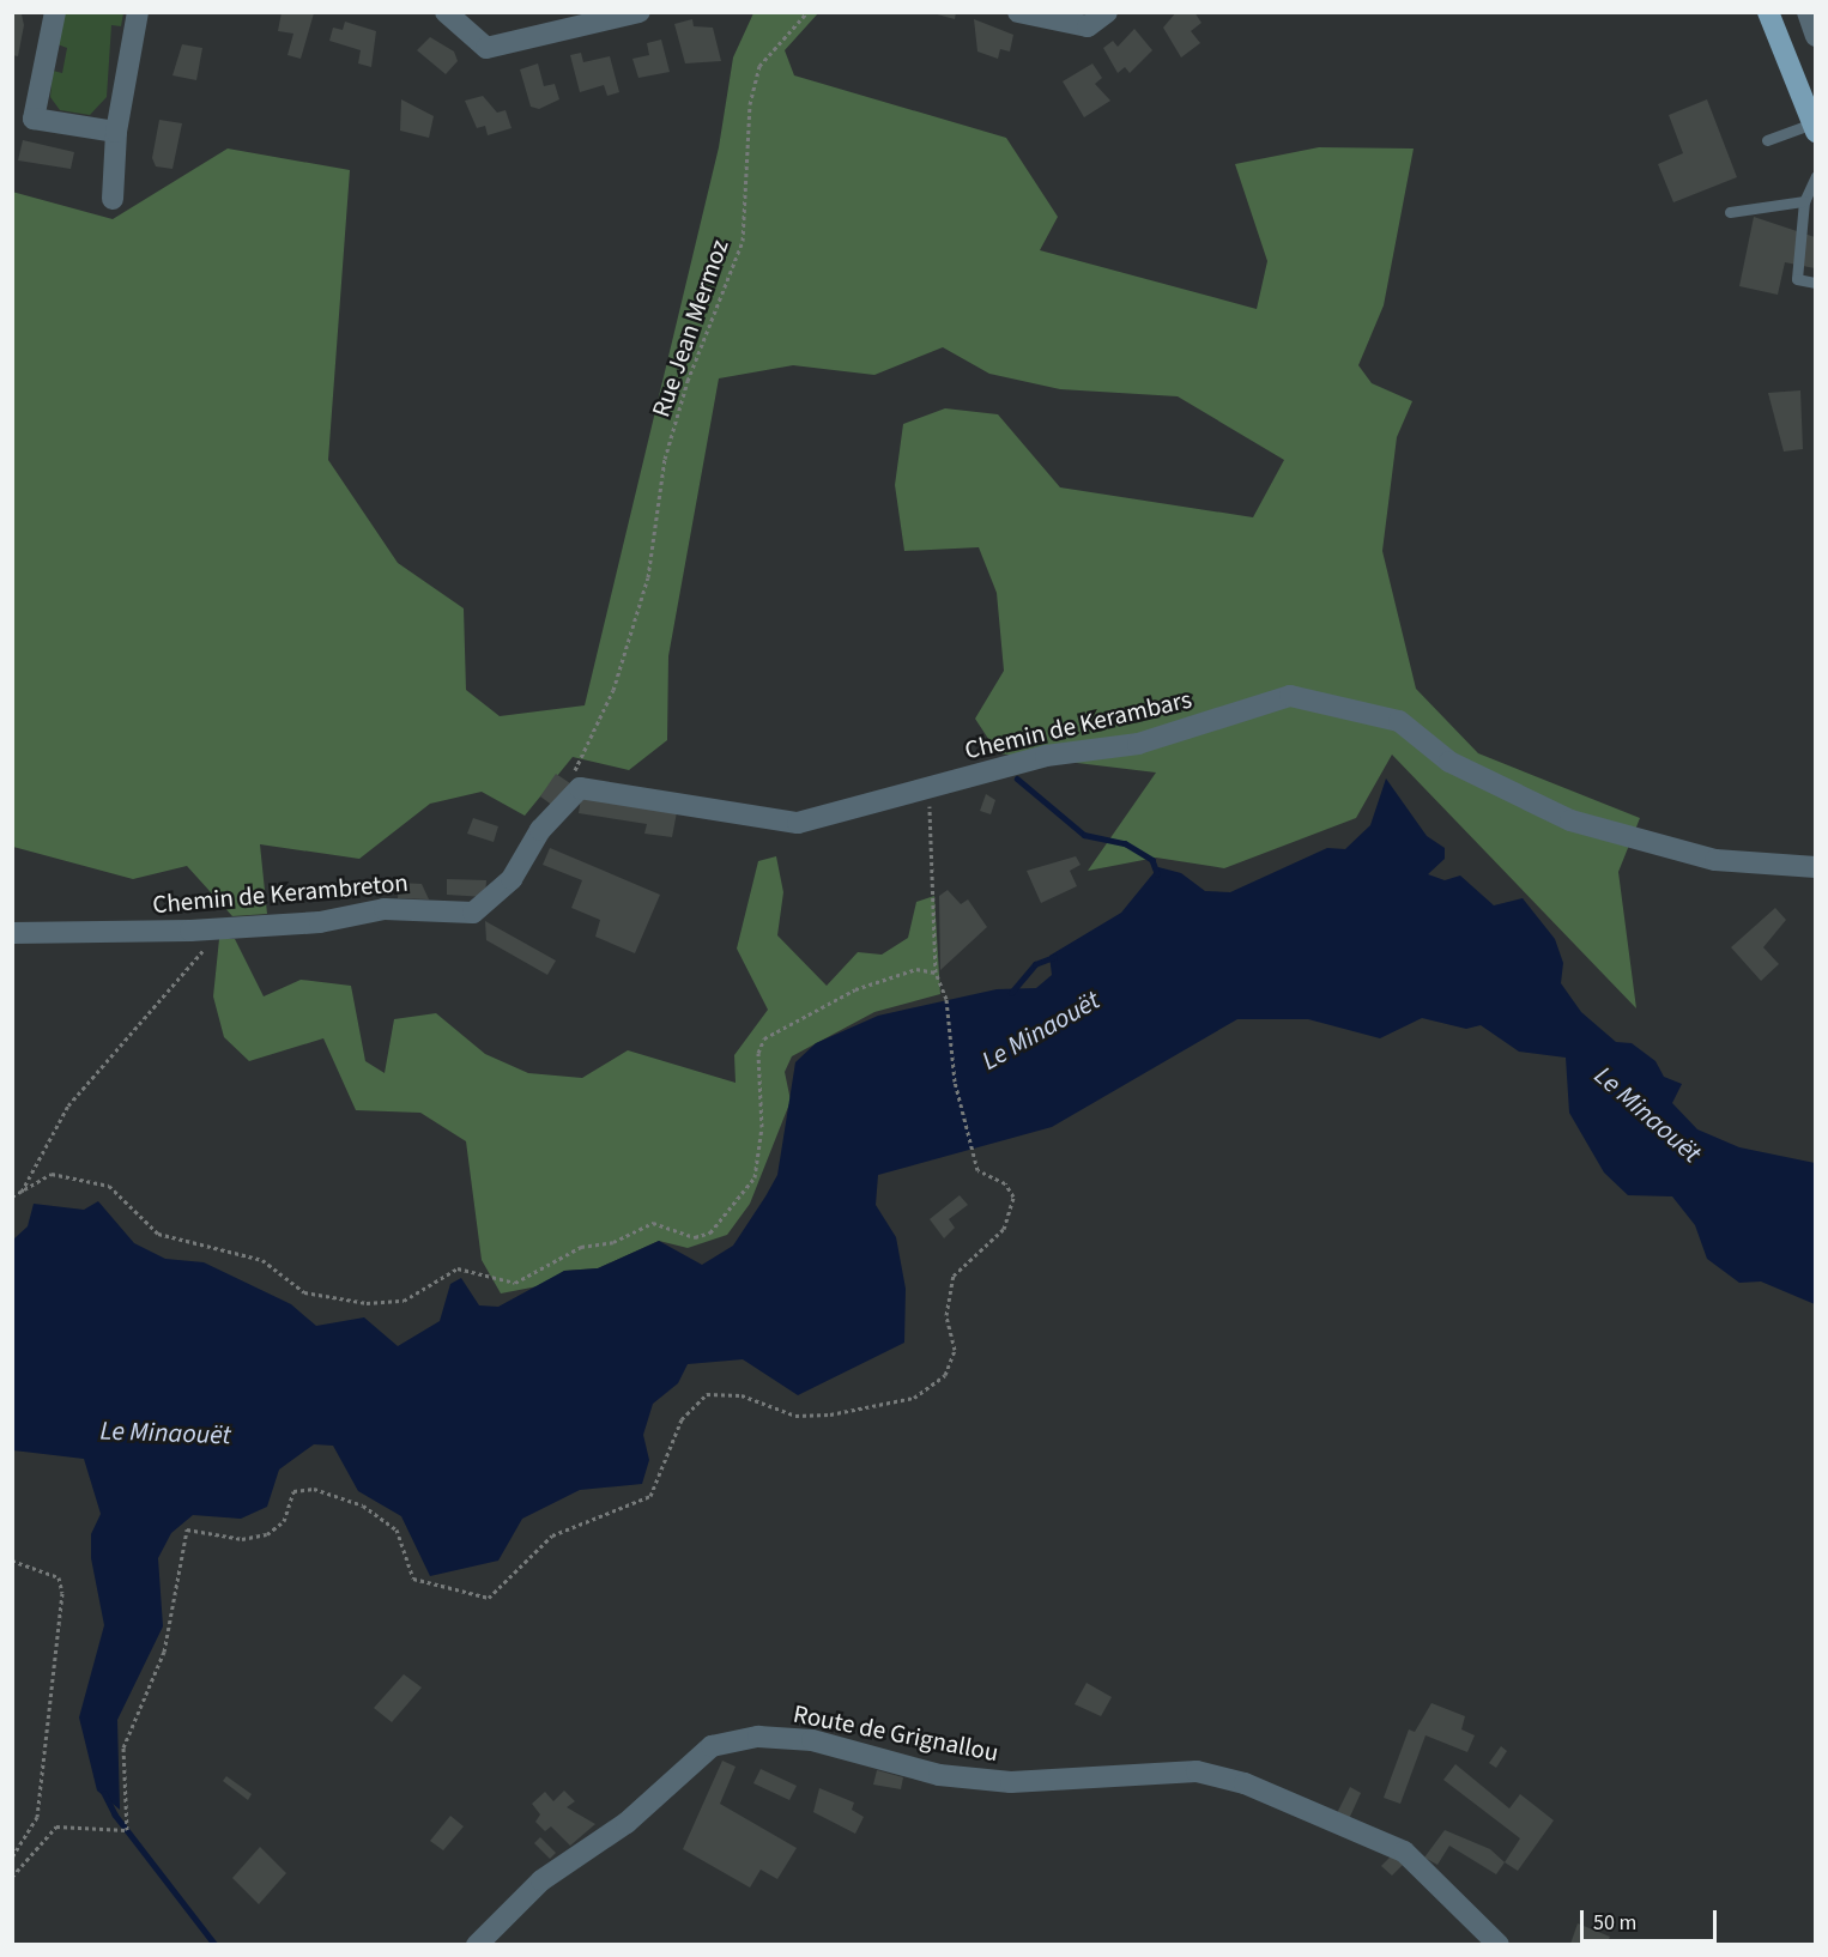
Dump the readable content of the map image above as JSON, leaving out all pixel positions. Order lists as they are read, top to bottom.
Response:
{
  "streets": {
    "street": ["Chemin de Kerambars", "Chemin de Kerambreton", "Route de Grignallou"],
    "path": ["Rue Jean Mermoz"]
  },
  "crossings": [
    ["Rue Jean Mermoz", "Chemin de Kerambars"],
    ["Rue Jean Mermoz", "Chemin de Kerambreton"],
    ["Chemin de Kerambars", "Chemin de Kerambreton"]
  ],
  "water": ["Le Minaouët"],
  "scale_bar": "50 m"
}
